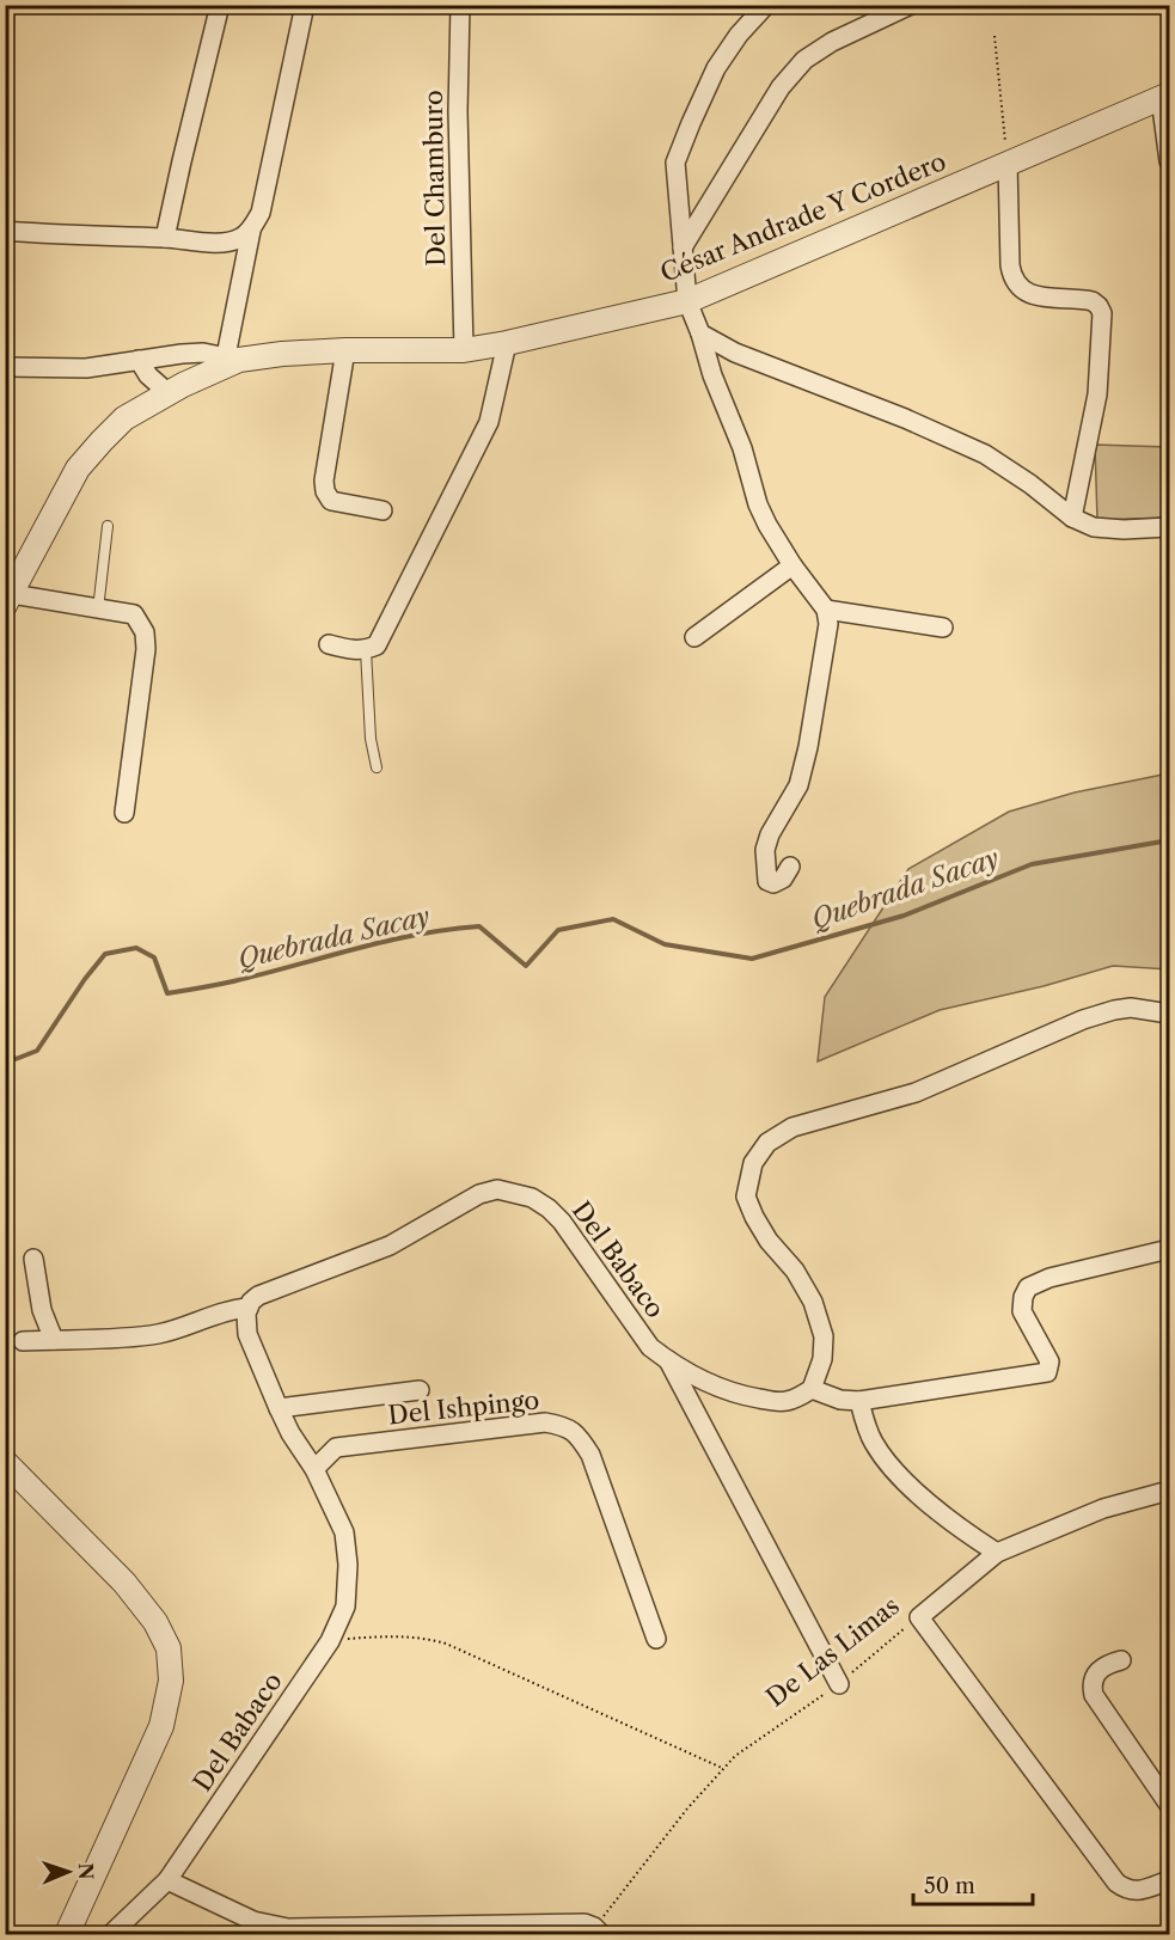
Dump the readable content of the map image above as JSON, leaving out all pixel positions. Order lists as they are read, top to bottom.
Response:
{
  "streets": {
    "street": [
      "Del Chamburo",
      "César Andrade Y Cordero",
      "Del Babaco",
      "Del Ishpingo",
      "De Las Limas"
    ]
  },
  "crossings": [
    ["Del Chamburo", "César Andrade Y Cordero"],
    ["Del Babaco", "Del Ishpingo"]
  ],
  "water": ["Quebrada Sacay"],
  "scale_bar": "50 m",
  "north": "right"
}
